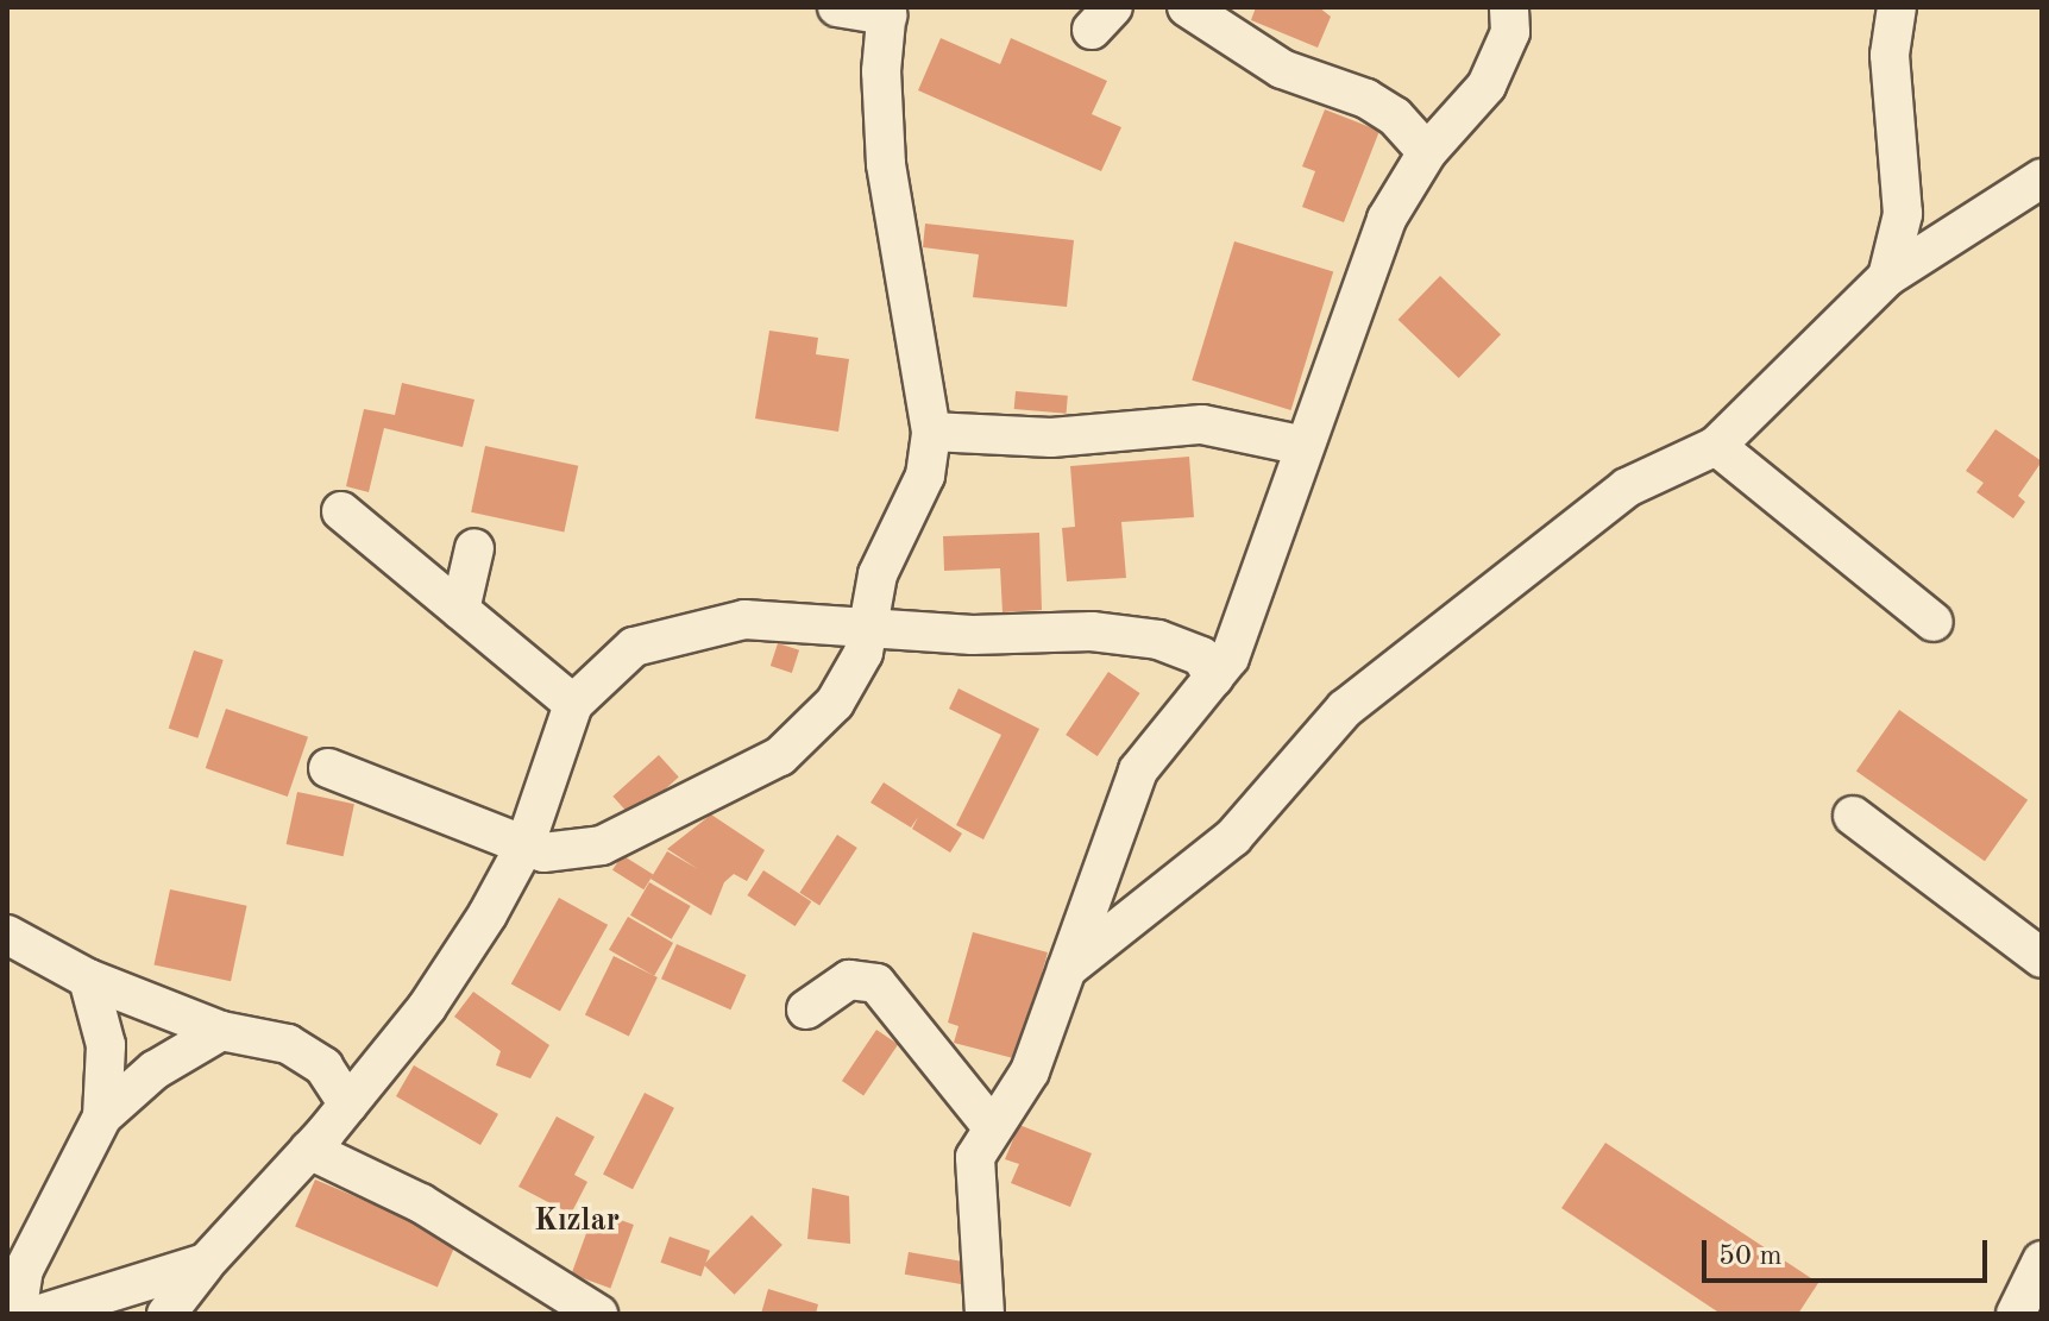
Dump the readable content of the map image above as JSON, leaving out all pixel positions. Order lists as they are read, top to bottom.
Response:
{
  "districts": ["Kızlar"],
  "scale_bar": "50 m"
}
